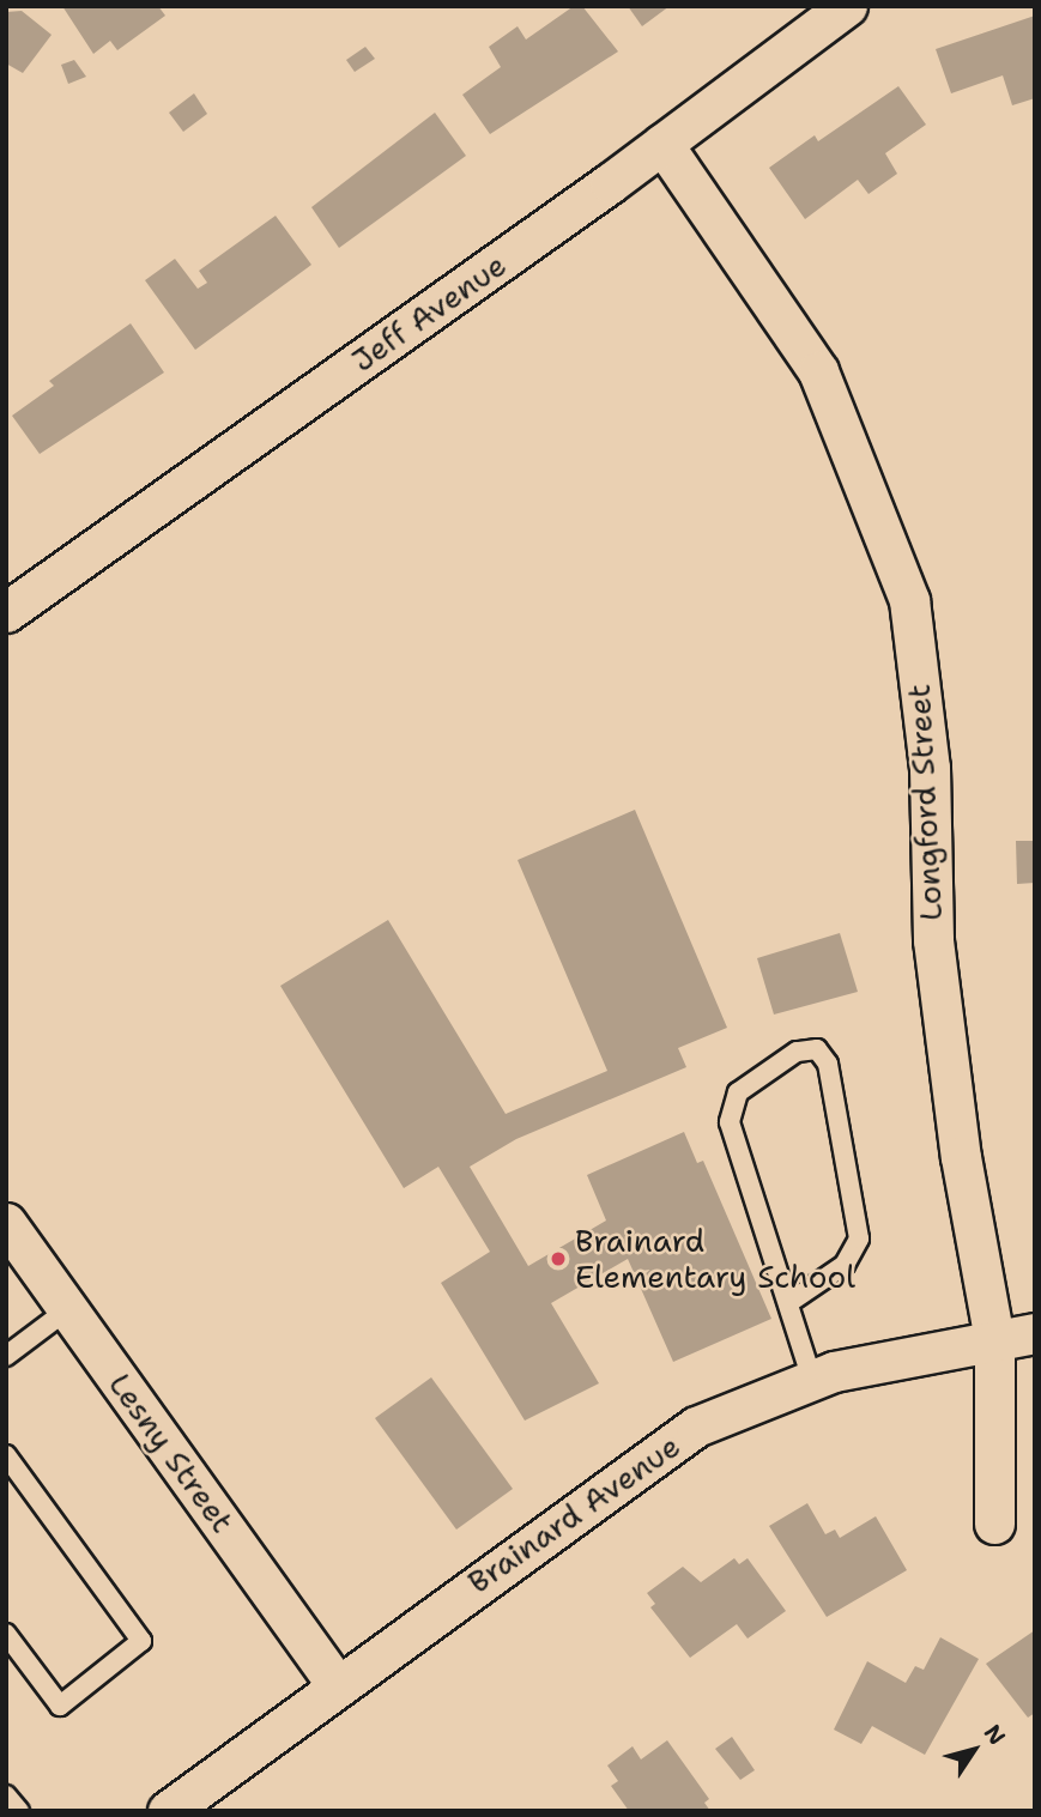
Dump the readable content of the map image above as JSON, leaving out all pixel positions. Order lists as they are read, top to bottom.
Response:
{
  "streets": {
    "street": [
      "Jeff Avenue",
      "Longford Street",
      "Lesny Street",
      "Brainard Avenue"
    ]
  },
  "crossings": [
    ["Jeff Avenue", "Longford Street"],
    ["Longford Street", "Brainard Avenue"],
    ["Lesny Street", "Brainard Avenue"]
  ],
  "places": ["Brainard Elementary School"],
  "north": "top right"
}
